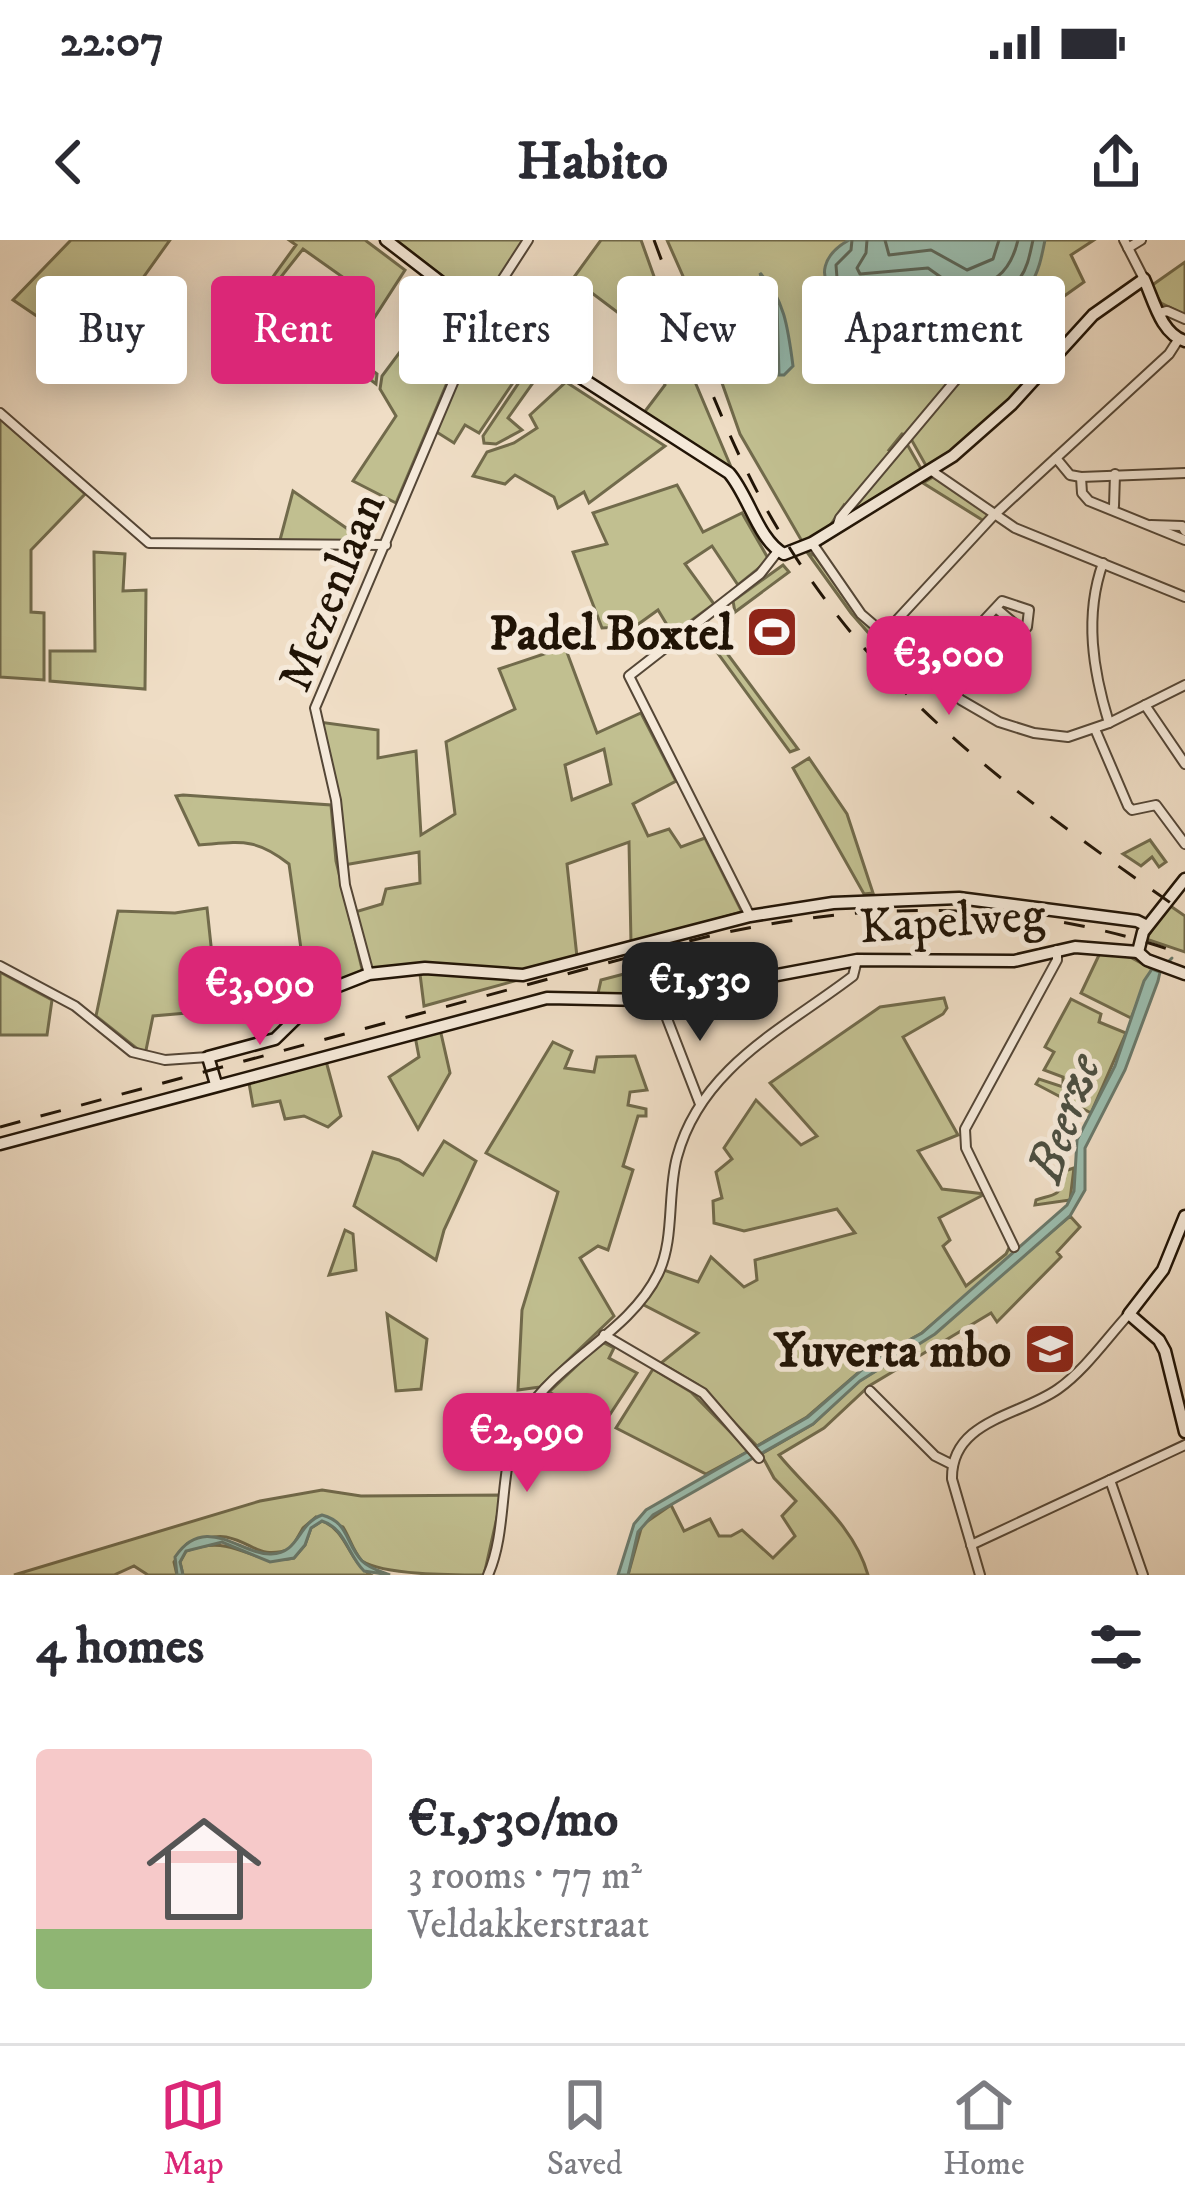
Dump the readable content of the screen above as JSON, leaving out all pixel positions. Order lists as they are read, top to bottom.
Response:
{
  "streets": {
    "street": ["Mezenlaan", "Kapelweg"]
  },
  "water": ["Beerze"],
  "places": {
    "sports": ["Padel Boxtel"],
    "school or university": ["Yuverta mbo"]
  },
  "page": {
    "status": "22:07",
    "header": "Habito",
    "chip": [
      "Buy",
      "Rent",
      "Filters",
      "New",
      "Apartment"
    ],
    "price": [
      "€3,000",
      "€1,530",
      "€3,090",
      "€2,090"
    ],
    "heading": "4 homes",
    "list": [
      {
        "name": "€1,530/mo",
        "note": "3 rooms · 77 m² · Veldakkerstraat"
      }
    ],
    "tabs": ["Map", "Saved", "Home"]
  }
}
